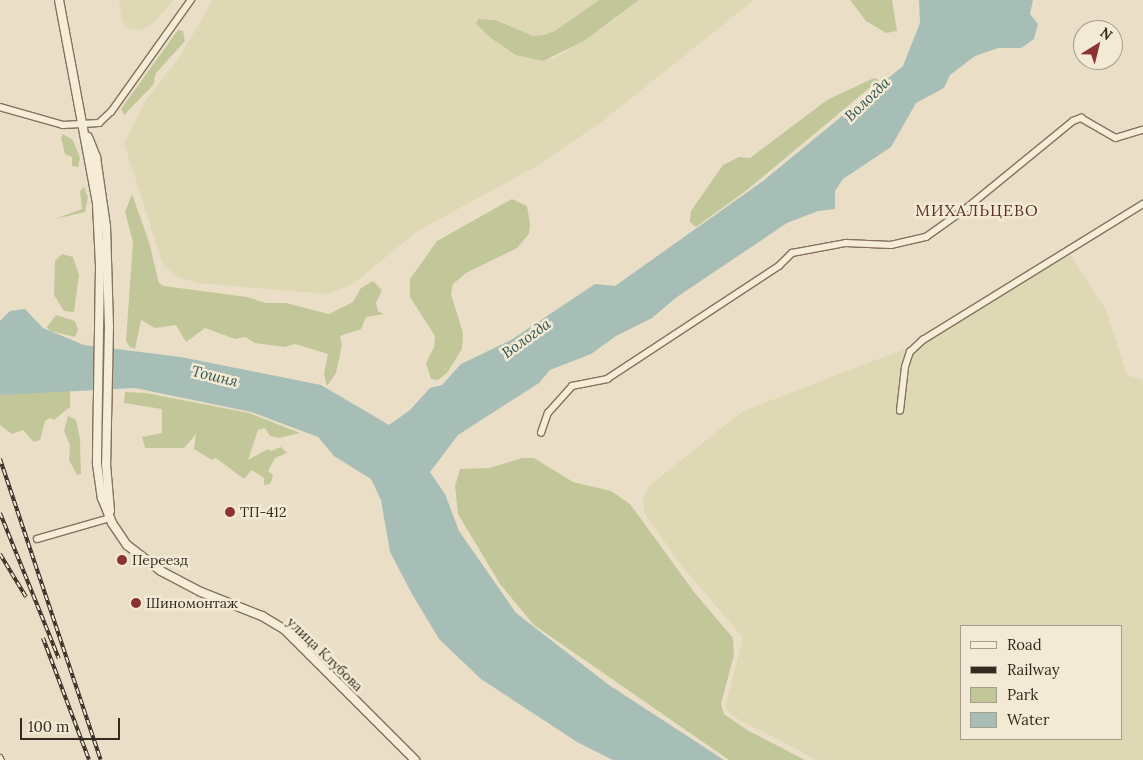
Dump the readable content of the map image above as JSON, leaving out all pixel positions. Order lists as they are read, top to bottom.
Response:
{
  "streets": {
    "main road": ["улица Клубова"]
  },
  "districts": ["МИХАЛЬЦЕВО"],
  "water": ["Вологда", "Тошня"],
  "places": ["ТП-412", "Переезд", "Шиномонтаж"],
  "legend": [
    "Road",
    "Railway",
    "Park",
    "Water"
  ],
  "scale_bar": "100 m",
  "north": "top right"
}
